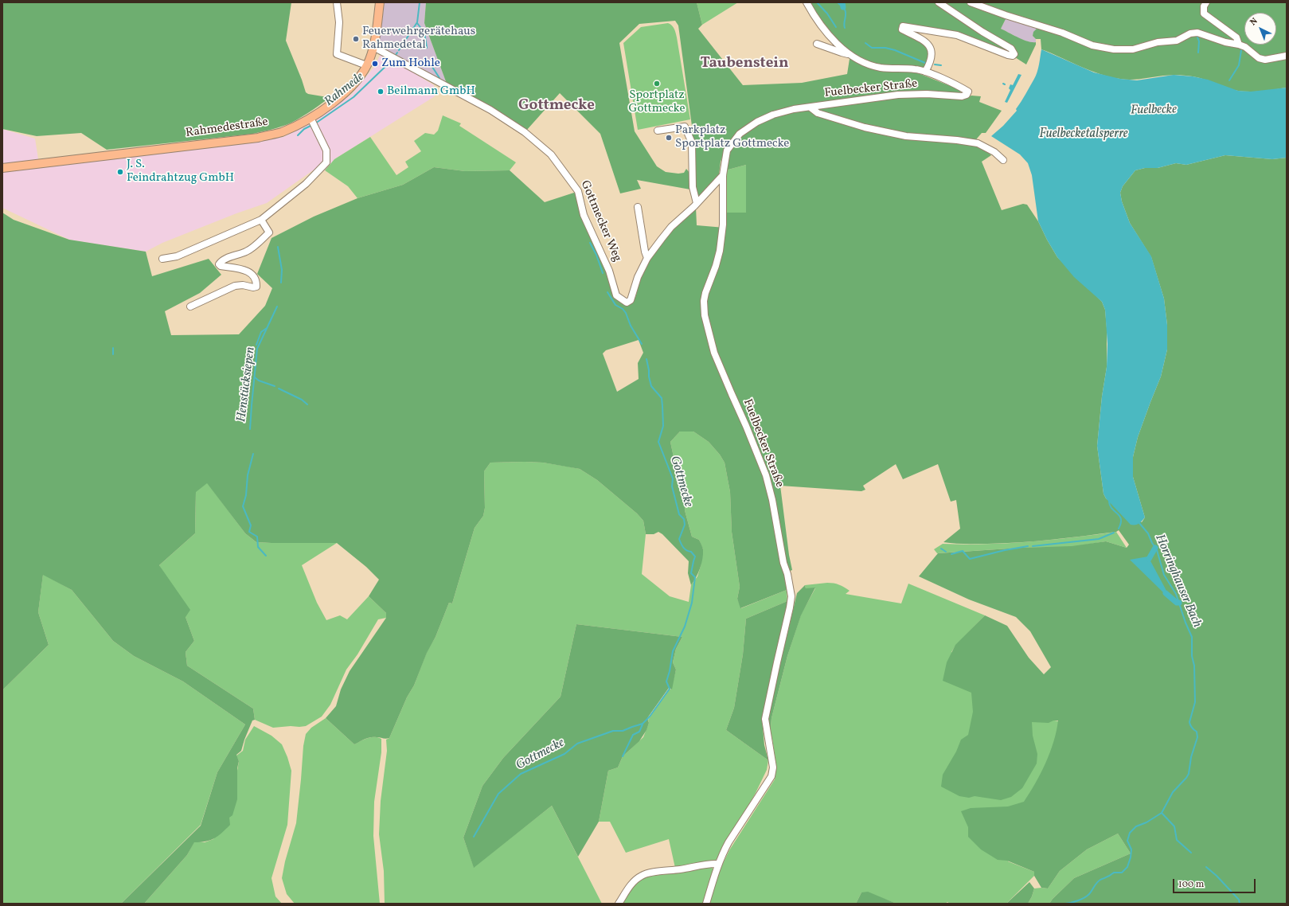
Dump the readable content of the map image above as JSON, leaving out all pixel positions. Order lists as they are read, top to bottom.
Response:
{
  "streets": {
    "main road": ["Rahmedestraße"],
    "street": ["Fuelbecker Straße", "Gottmecker Weg"]
  },
  "crossings": [
    ["Fuelbecker Straße", "Gottmecker Weg"],
    ["Rahmedestraße", "Gottmecker Weg"]
  ],
  "districts": ["Taubenstein", "Gottmecke"],
  "water": [
    "Rahmede",
    "Fuelbecke",
    "Fuelbecketalsperre",
    "Henstücksiepen",
    "Gottmecke",
    "Horringhauser Bach"
  ],
  "places": [
    "Feuerwehrgerätehaus Rahmedetal",
    "Zum Hohle",
    "Sportplatz Gottmecke",
    "Beilmann GmbH",
    "Parkplatz Sportplatz Gottmecke",
    "J. S. Feindrahtzug GmbH"
  ],
  "scale_bar": "100 m",
  "north": "top left"
}
